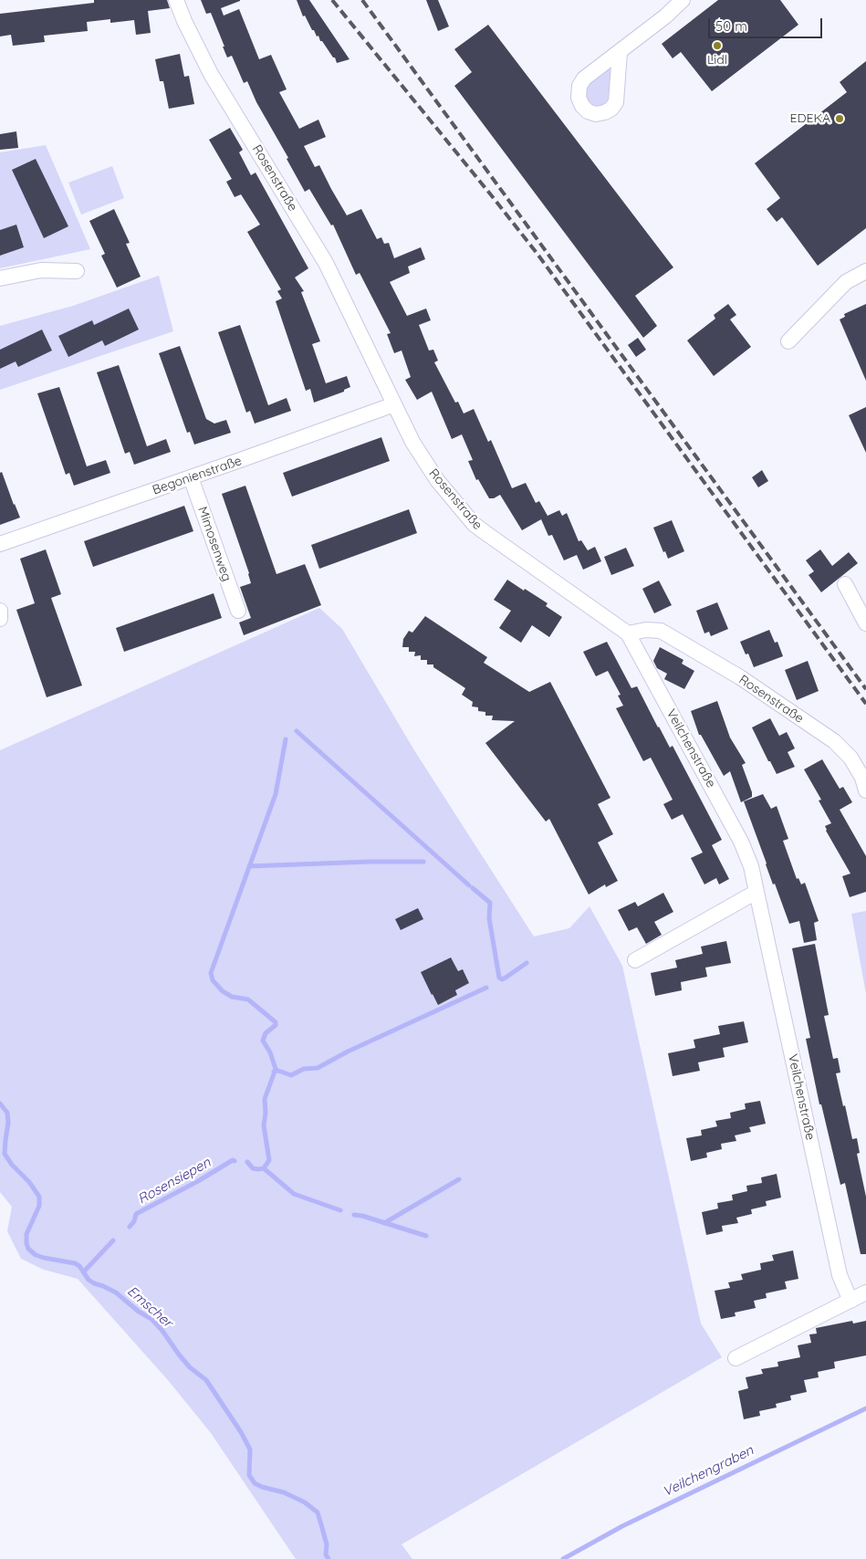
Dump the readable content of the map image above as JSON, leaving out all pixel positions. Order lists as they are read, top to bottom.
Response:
{
  "streets": {
    "street": [
      "Rosenstraße",
      "Begonienstraße",
      "Mimosenweg",
      "Veilchenstraße"
    ]
  },
  "crossings": [
    ["Rosenstraße", "Begonienstraße"],
    ["Rosenstraße", "Veilchenstraße"],
    ["Begonienstraße", "Mimosenweg"]
  ],
  "water": ["Rosensiepen", "Emscher", "Veilchengraben"],
  "places": ["Lidl", "EDEKA"],
  "scale_bar": "50 m"
}
